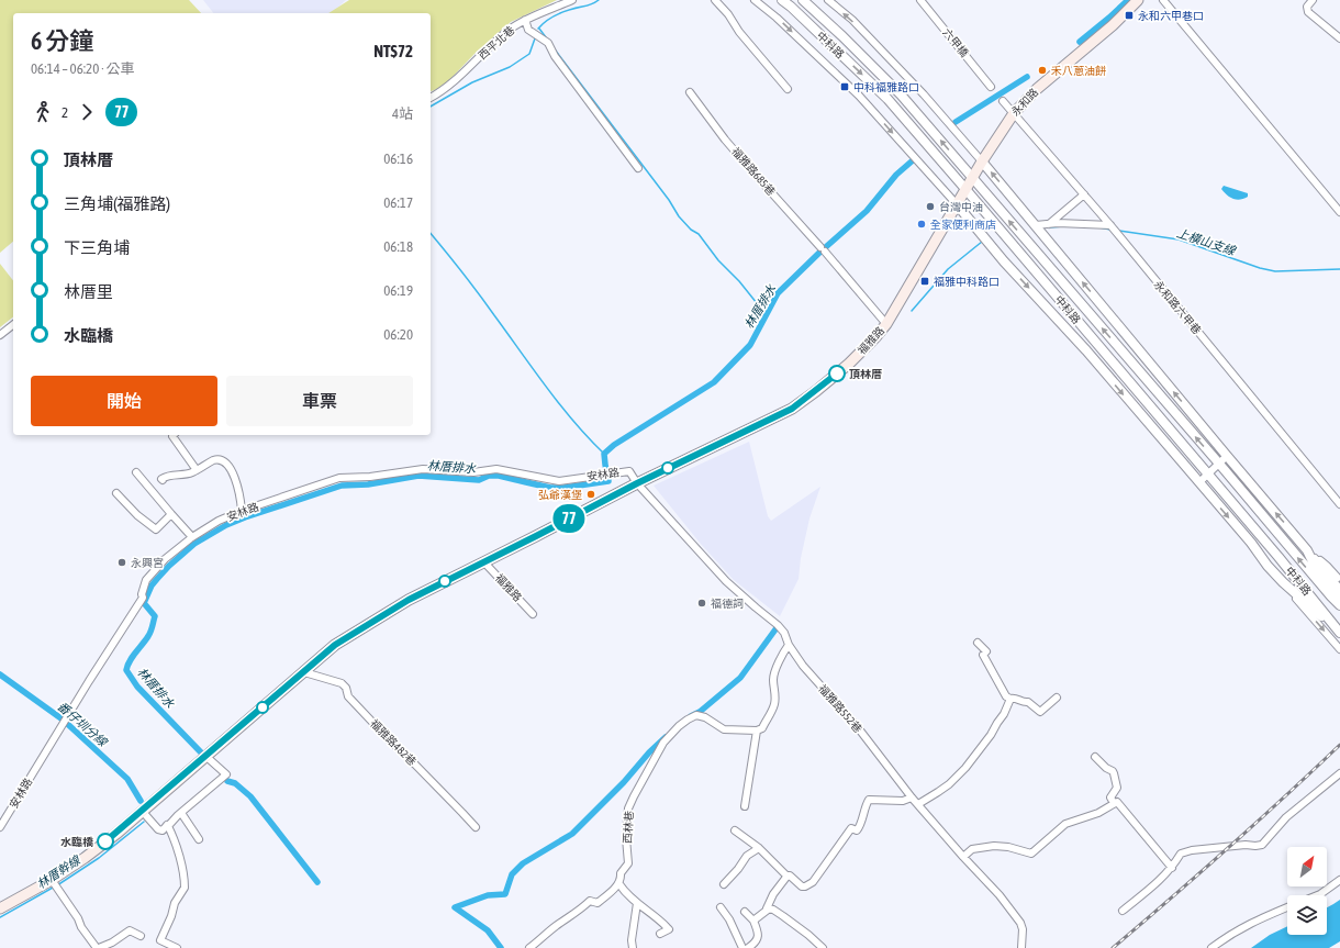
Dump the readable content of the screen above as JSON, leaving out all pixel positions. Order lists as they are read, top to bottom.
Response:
{
  "streets": {
    "main road": ["永和路", "福雅路"],
    "street": [
      "西平北巷",
      "六甲橋",
      "中科路",
      "福雅路685巷",
      "永和路六甲巷",
      "安林路",
      "福雅路552巷",
      "福雅路482巷",
      "西林巷"
    ]
  },
  "crossings": [
    ["中科路", "福雅路"],
    ["永和路", "永和路六甲巷"],
    ["永和路", "福雅路"],
    ["福雅路685巷", "福雅路"],
    ["福雅路", "安林路"],
    ["福雅路", "福雅路552巷"],
    ["福雅路", "福雅路482巷"],
    ["安林路", "福雅路552巷"]
  ],
  "water": [
    "上橫山支線",
    "林厝排水",
    "番仔圳分線",
    "林厝幹線"
  ],
  "places": {
    "transit": ["永和六甲巷口", "中科福雅路口", "福雅中科路口"],
    "other": [
      "禾八蔥油餅",
      "台灣中油",
      "全家便利商店",
      "頂林厝",
      "弘爺漢堡",
      "永興宮",
      "福德詞",
      "水臨橋"
    ]
  },
  "lines": ["bus line 77"],
  "north": "top right",
  "page": {
    "on_map": "77",
    "heading": ["6 分鐘", "06:14 – 06:20 · 公車", "NT$72"],
    "legs": ["2", "77", "4站"],
    "list": [
      {
        "name": "頂林厝",
        "value": "06:16"
      },
      {
        "name": "三角埔(福雅路)",
        "value": "06:17"
      },
      {
        "name": "下三角埔",
        "value": "06:18"
      },
      {
        "name": "林厝里",
        "value": "06:19"
      },
      {
        "name": "水臨橋",
        "value": "06:20"
      }
    ],
    "buttons": ["開始", "車票"]
  }
}
